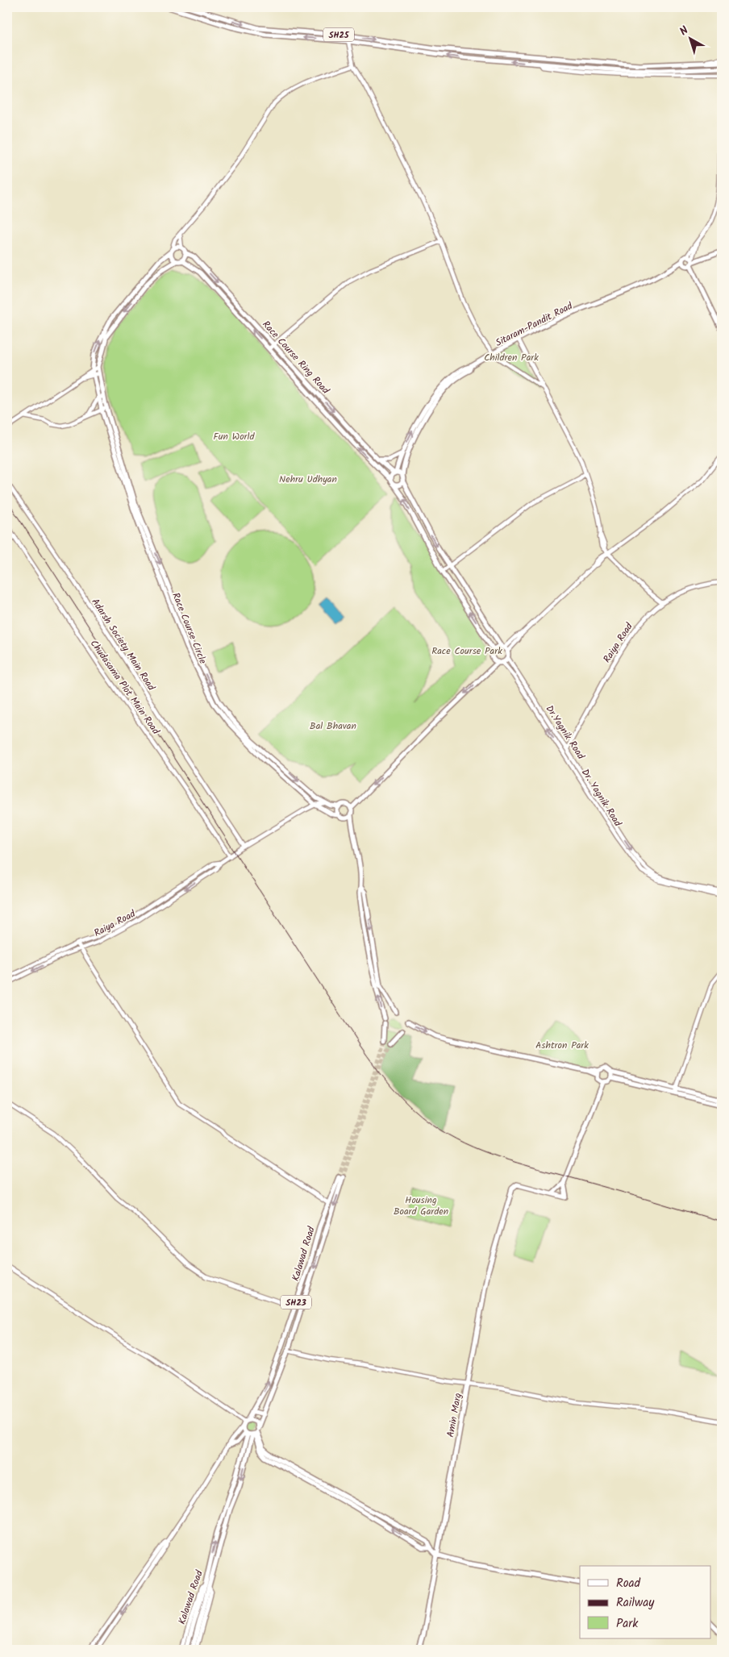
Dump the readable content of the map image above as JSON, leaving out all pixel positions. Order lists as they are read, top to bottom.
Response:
{
  "streets": {
    "main road": [
      "SH25",
      "Sitaram-Pandit Road",
      "Race Course Ring Road",
      "Race Course Circle",
      "Kalawad Road",
      "SH23",
      "Amin Marg"
    ],
    "street": [
      "Raiya Road",
      "Adarsh Society Main Road",
      "Chudasama Plot Main Road",
      "Dr.Yagnik Road",
      "Dr. Yagnik Road"
    ]
  },
  "crossings": [
    ["Sitaram-Pandit Road", "Race Course Ring Road"],
    ["Race Course Circle", "Raiya Road"],
    ["Raiya Road", "Adarsh Society Main Road"],
    ["Raiya Road", "Chudasama Plot Main Road"],
    ["Raiya Road", "Dr.Yagnik Road"],
    ["Raiya Road", "Dr. Yagnik Road"],
    ["Dr.Yagnik Road", "Dr. Yagnik Road"]
  ],
  "one_way": ["Dr.Yagnik Road"],
  "parks": [
    "Children Park",
    "Fun World",
    "Nehru Udhyan",
    "Race Course Park",
    "Bal Bhavan",
    "Ashtron Park",
    "Housing Board Garden"
  ],
  "legend": ["Road", "Railway", "Park"],
  "north": "top left"
}
